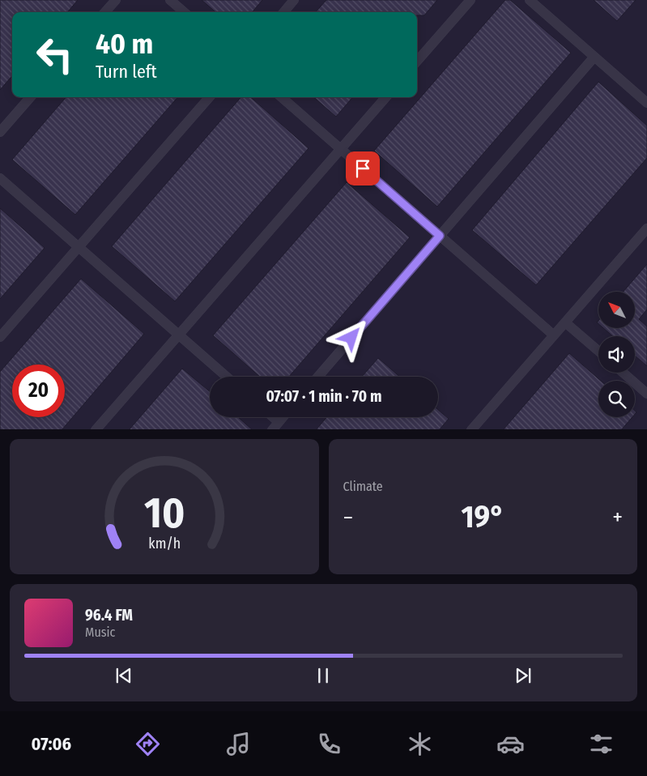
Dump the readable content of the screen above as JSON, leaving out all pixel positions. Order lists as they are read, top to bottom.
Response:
{
  "north": "top left",
  "page": {
    "turn": ["40 m", "Turn left"],
    "limit": "20",
    "trip": "07:07 · 1 min · 70 m",
    "tile": "Climate",
    "heat": ["−", "19°", "+"],
    "song": ["96.4 FM", "Music"],
    "tabs": "07:06",
    "gauge": ["10", "km/h"]
  }
}
